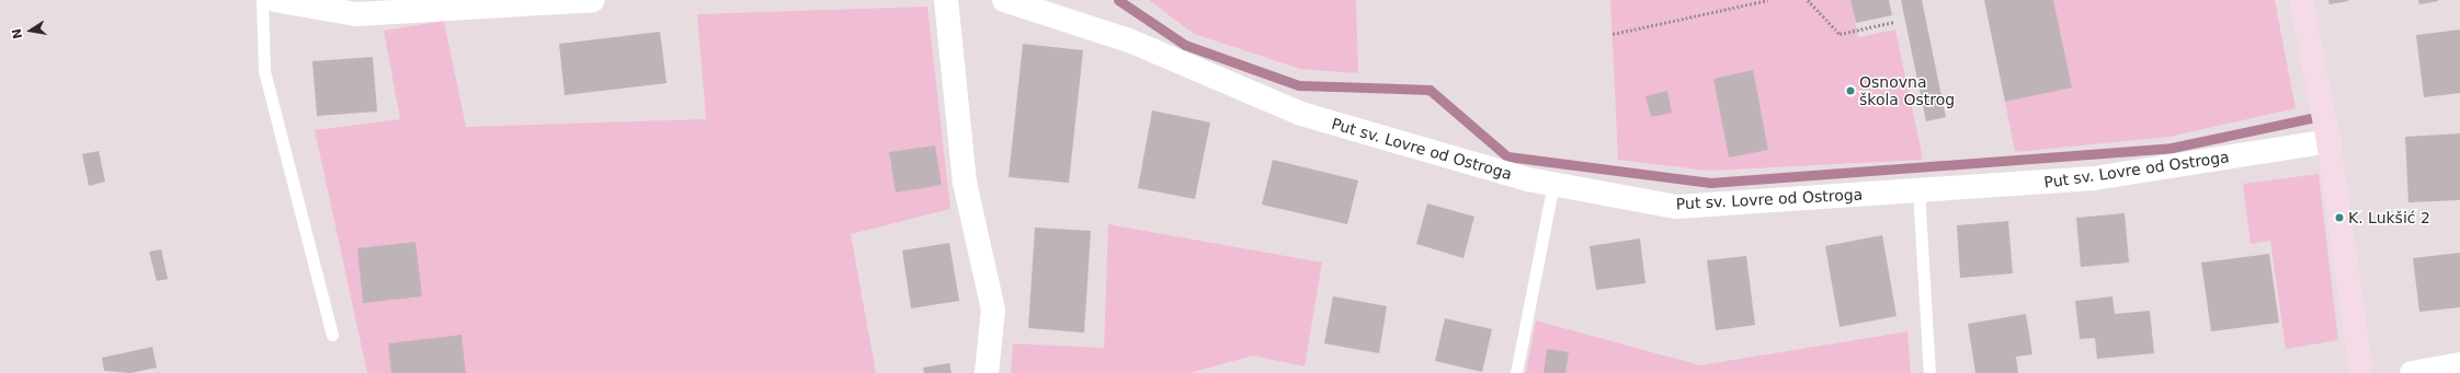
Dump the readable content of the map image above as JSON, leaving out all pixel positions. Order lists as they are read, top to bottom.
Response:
{
  "streets": {
    "street": ["Put sv. Lovre od Ostroga"]
  },
  "places": ["Osnovna škola Ostrog", "K. Lukšić 2"],
  "north": "left"
}
